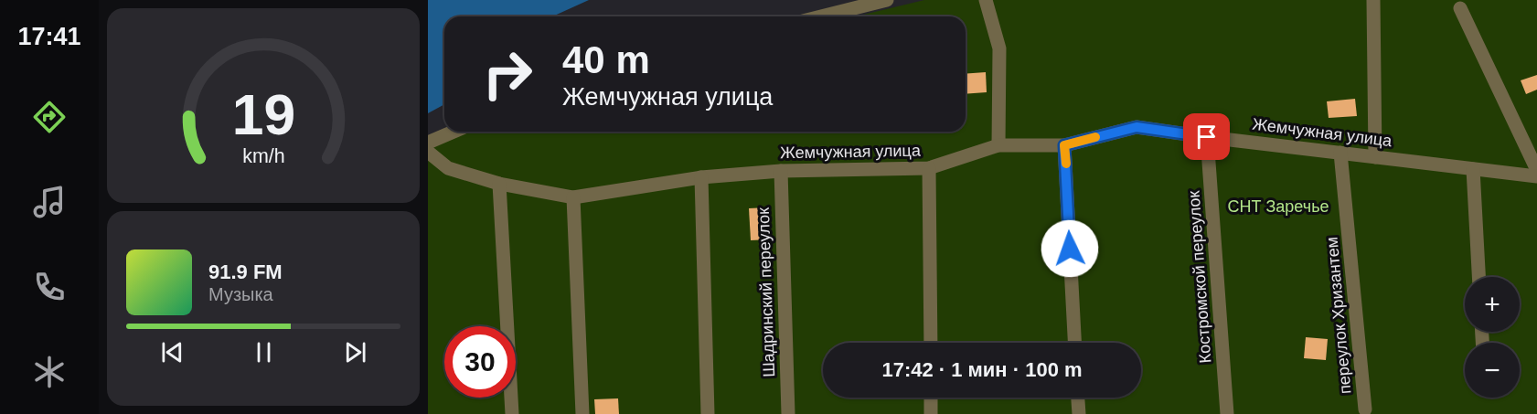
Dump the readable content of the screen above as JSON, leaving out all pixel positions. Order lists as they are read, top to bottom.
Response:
{
  "streets": {
    "street": [
      "Жемчужная улица",
      "Костромской переулок",
      "Шадринский переулок",
      "переулок Хризантем"
    ]
  },
  "crossings": [
    ["Жемчужная улица", "Костромской переулок"],
    ["Жемчужная улица", "Шадринский переулок"],
    ["Жемчужная улица", "переулок Хризантем"]
  ],
  "parks": ["СНТ Заречье"],
  "page": {
    "tabs": "17:41",
    "turn": ["40 m", "Жемчужная улица"],
    "song": ["91.9 FM", "Музыка"],
    "map_buttons": ["+", "−"],
    "limit": "30",
    "trip": "17:42 · 1 мин · 100 m",
    "gauge": ["19", "km/h"]
  }
}
